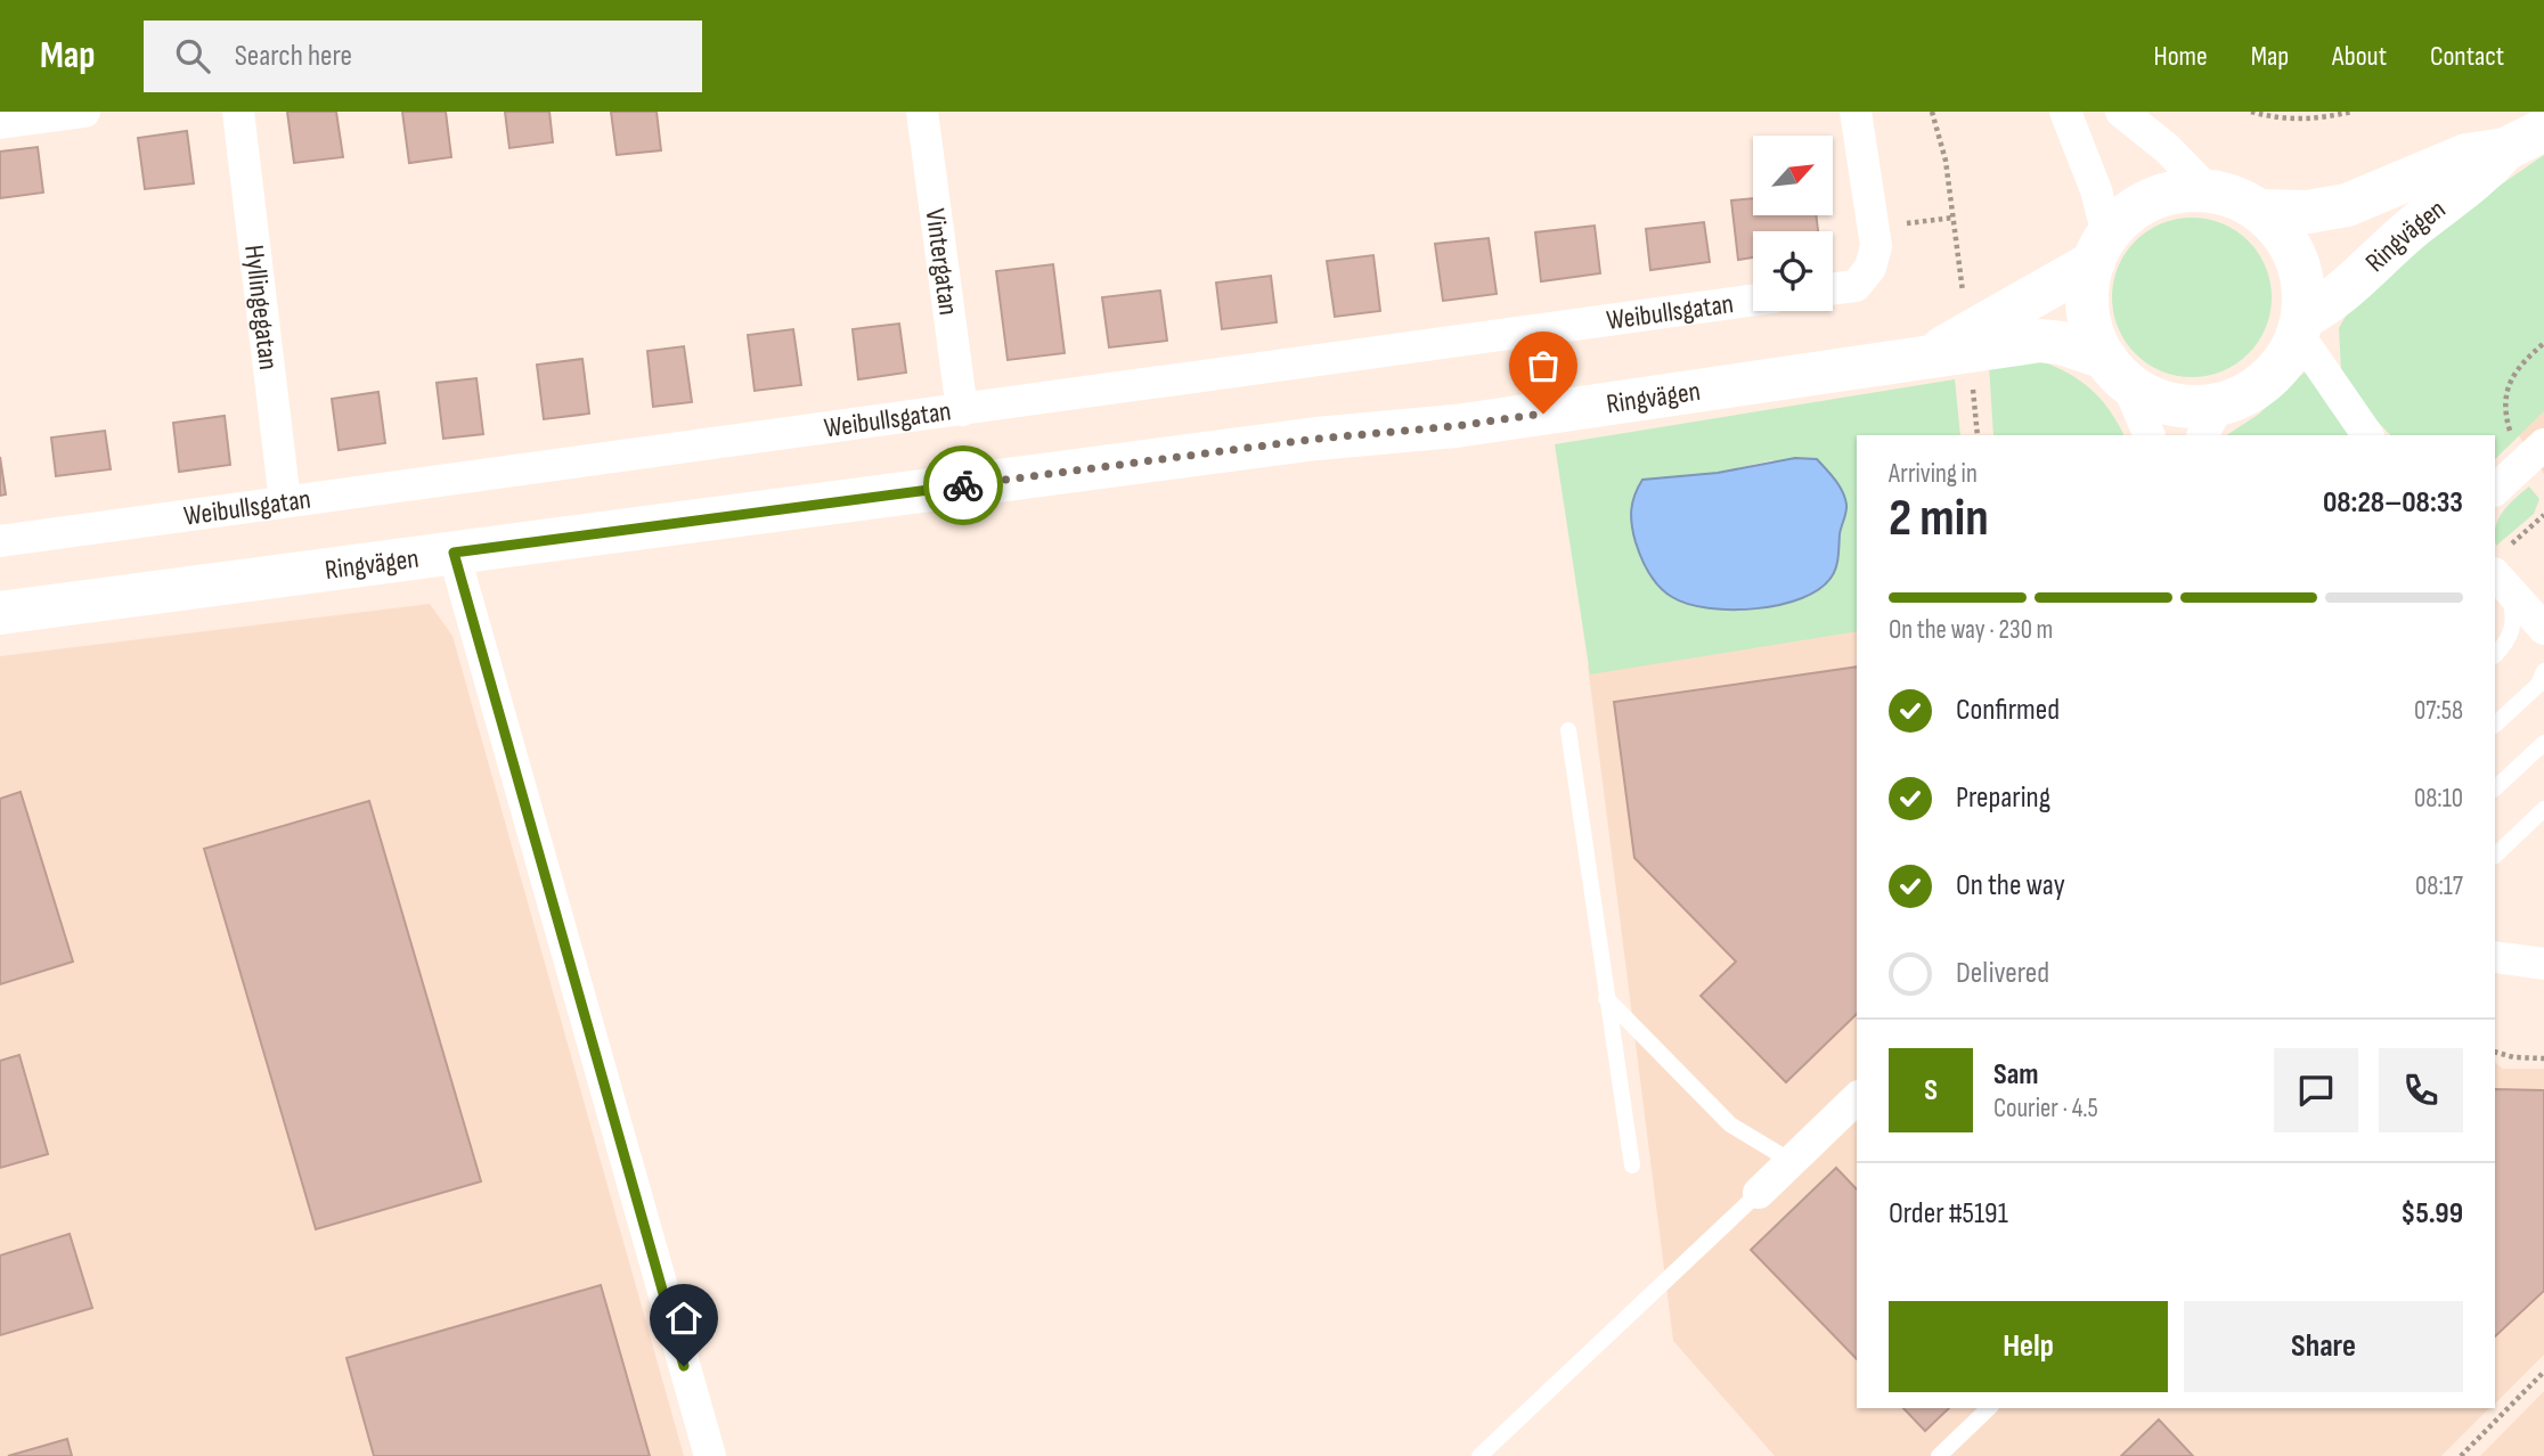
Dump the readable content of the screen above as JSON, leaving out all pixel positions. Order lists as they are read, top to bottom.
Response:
{
  "streets": {
    "main road": ["Ringvägen"],
    "street": ["Vintergatan", "Hyllingegatan", "Weibullsgatan"]
  },
  "crossings": [
    ["Vintergatan", "Weibullsgatan"],
    ["Hyllingegatan", "Weibullsgatan"]
  ],
  "north": "top right",
  "page": {
    "header": "Map",
    "search": "Search here",
    "nav": [
      "Home",
      "Map",
      "About",
      "Contact"
    ],
    "heading": ["2 min", "Arriving in", "08:28–08:33"],
    "panel": [
      "Sam",
      "Courier · 4.5",
      "Order #5191",
      "$5.99"
    ],
    "bar": "On the way · 230 m",
    "list": [
      ["Confirmed", "07:58"],
      ["Preparing", "08:10"],
      ["On the way", "08:17"],
      "Delivered"
    ],
    "round": "S",
    "buttons": ["Help", "Share"]
  }
}
